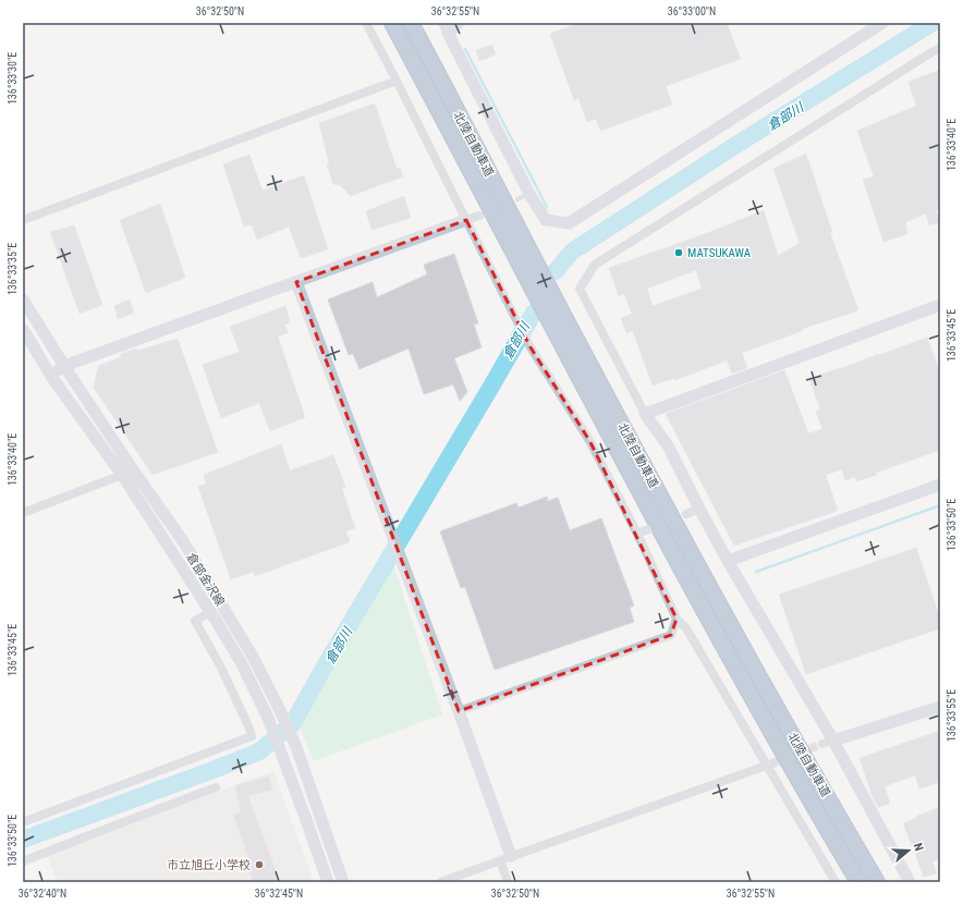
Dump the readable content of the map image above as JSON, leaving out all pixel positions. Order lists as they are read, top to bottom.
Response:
{
  "streets": {
    "highway": ["北陸自動車道"],
    "street": ["倉部金沢線"]
  },
  "water": ["倉部川"],
  "places": ["MATSUKAWA", "市立旭丘小学校"],
  "north": "right",
  "coordinates": [
    "36°32'50\"N",
    "36°32'55\"N",
    "36°33'00\"N",
    "136°33'30\"E",
    "136°33'40\"E",
    "136°33'35\"E",
    "136°33'45\"E",
    "136°33'50\"E",
    "136°33'55\"E",
    "36°32'40\"N",
    "36°32'45\"N"
  ]
}
